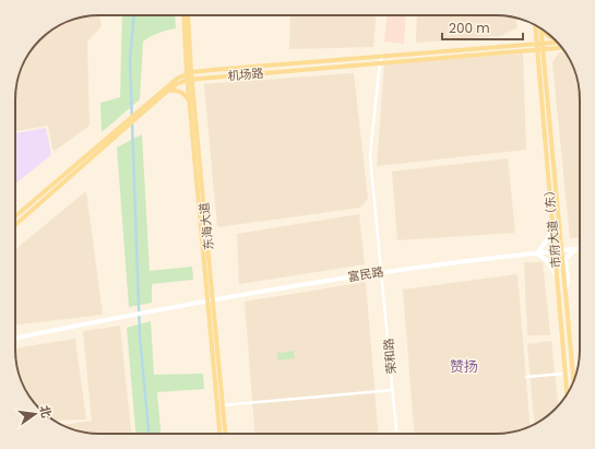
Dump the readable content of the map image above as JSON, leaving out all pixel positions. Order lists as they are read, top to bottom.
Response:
{
  "streets": {
    "main road": ["机场路", "东海大道", "市府大道（东）"],
    "street": ["富民路", "荣和路"]
  },
  "crossings": [
    ["机场路", "东海大道"],
    ["机场路", "市府大道（东）"],
    ["机场路", "荣和路"],
    ["东海大道", "富民路"],
    ["市府大道（东）", "富民路"],
    ["富民路", "荣和路"]
  ],
  "districts": ["赞扬"],
  "scale_bar": "200 m",
  "north": "right"
}
